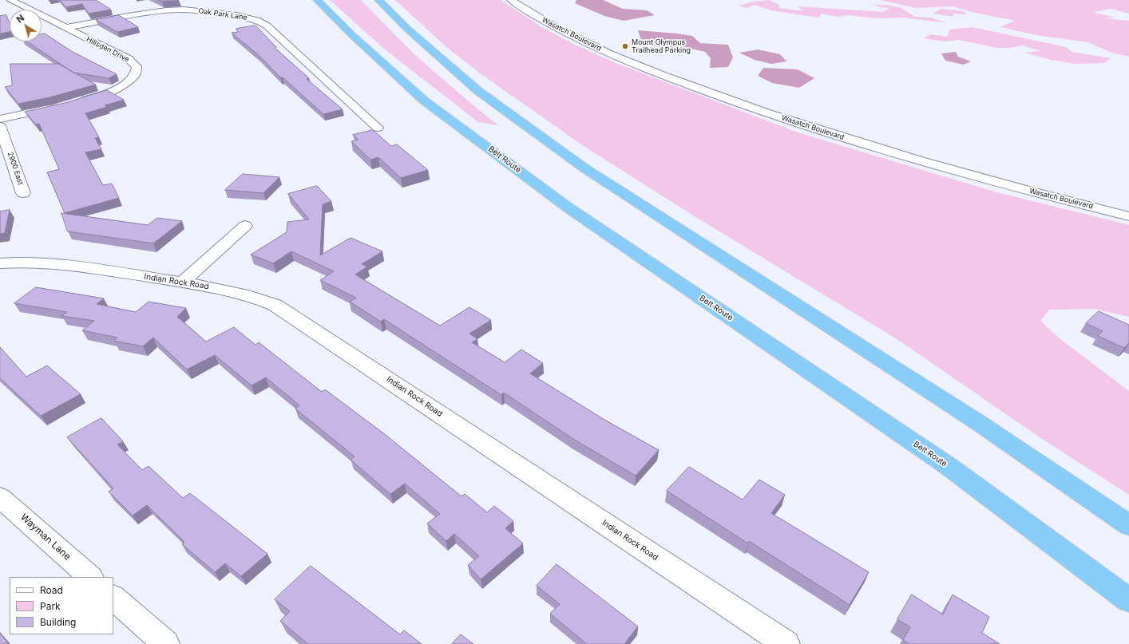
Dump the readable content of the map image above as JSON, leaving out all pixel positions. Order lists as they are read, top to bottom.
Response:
{
  "streets": {
    "highway": ["Belt Route"],
    "street": [
      "Oak Park Lane",
      "Wasatch Boulevard",
      "Hillsden Drive",
      "2900 East",
      "Indian Rock Road",
      "Wayman Lane"
    ]
  },
  "crossings": [
    ["Oak Park Lane", "Hillsden Drive"]
  ],
  "places": ["Mount Olympus Trailhead Parking"],
  "legend": ["Road", "Park", "Building"],
  "north": "top left"
}
